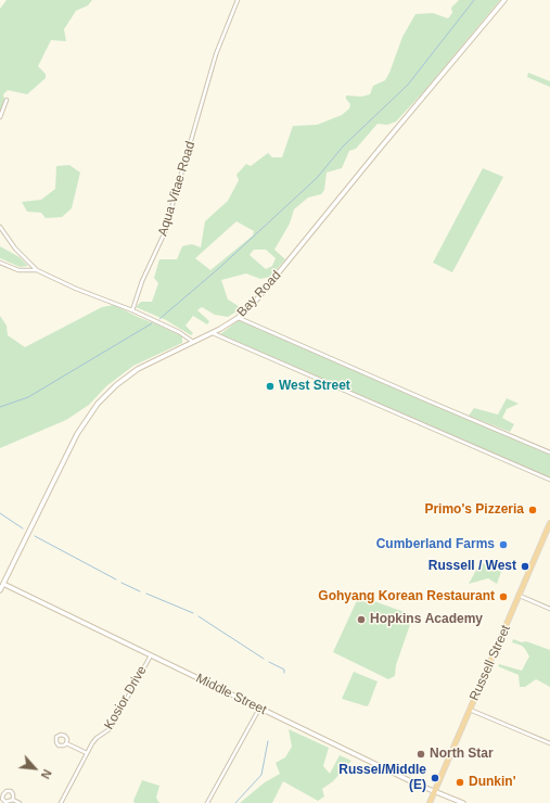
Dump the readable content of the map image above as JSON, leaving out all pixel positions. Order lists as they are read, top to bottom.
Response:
{
  "streets": {
    "highway": ["Russell Street"],
    "main road": ["Bay Road", "Middle Street"],
    "street": ["Aqua Vitae Road", "Kosior Drive"]
  },
  "crossings": [
    ["Bay Road", "Middle Street"],
    ["Russell Street", "Middle Street"],
    ["Middle Street", "Kosior Drive"]
  ],
  "places": [
    "West Street",
    "Primo's Pizzeria",
    "Cumberland Farms",
    "Russell / West",
    "Gohyang Korean Restaurant",
    "Hopkins Academy",
    "North Star",
    "Russel/Middle (E)",
    "Dunkin'"
  ],
  "north": "bottom right"
}
